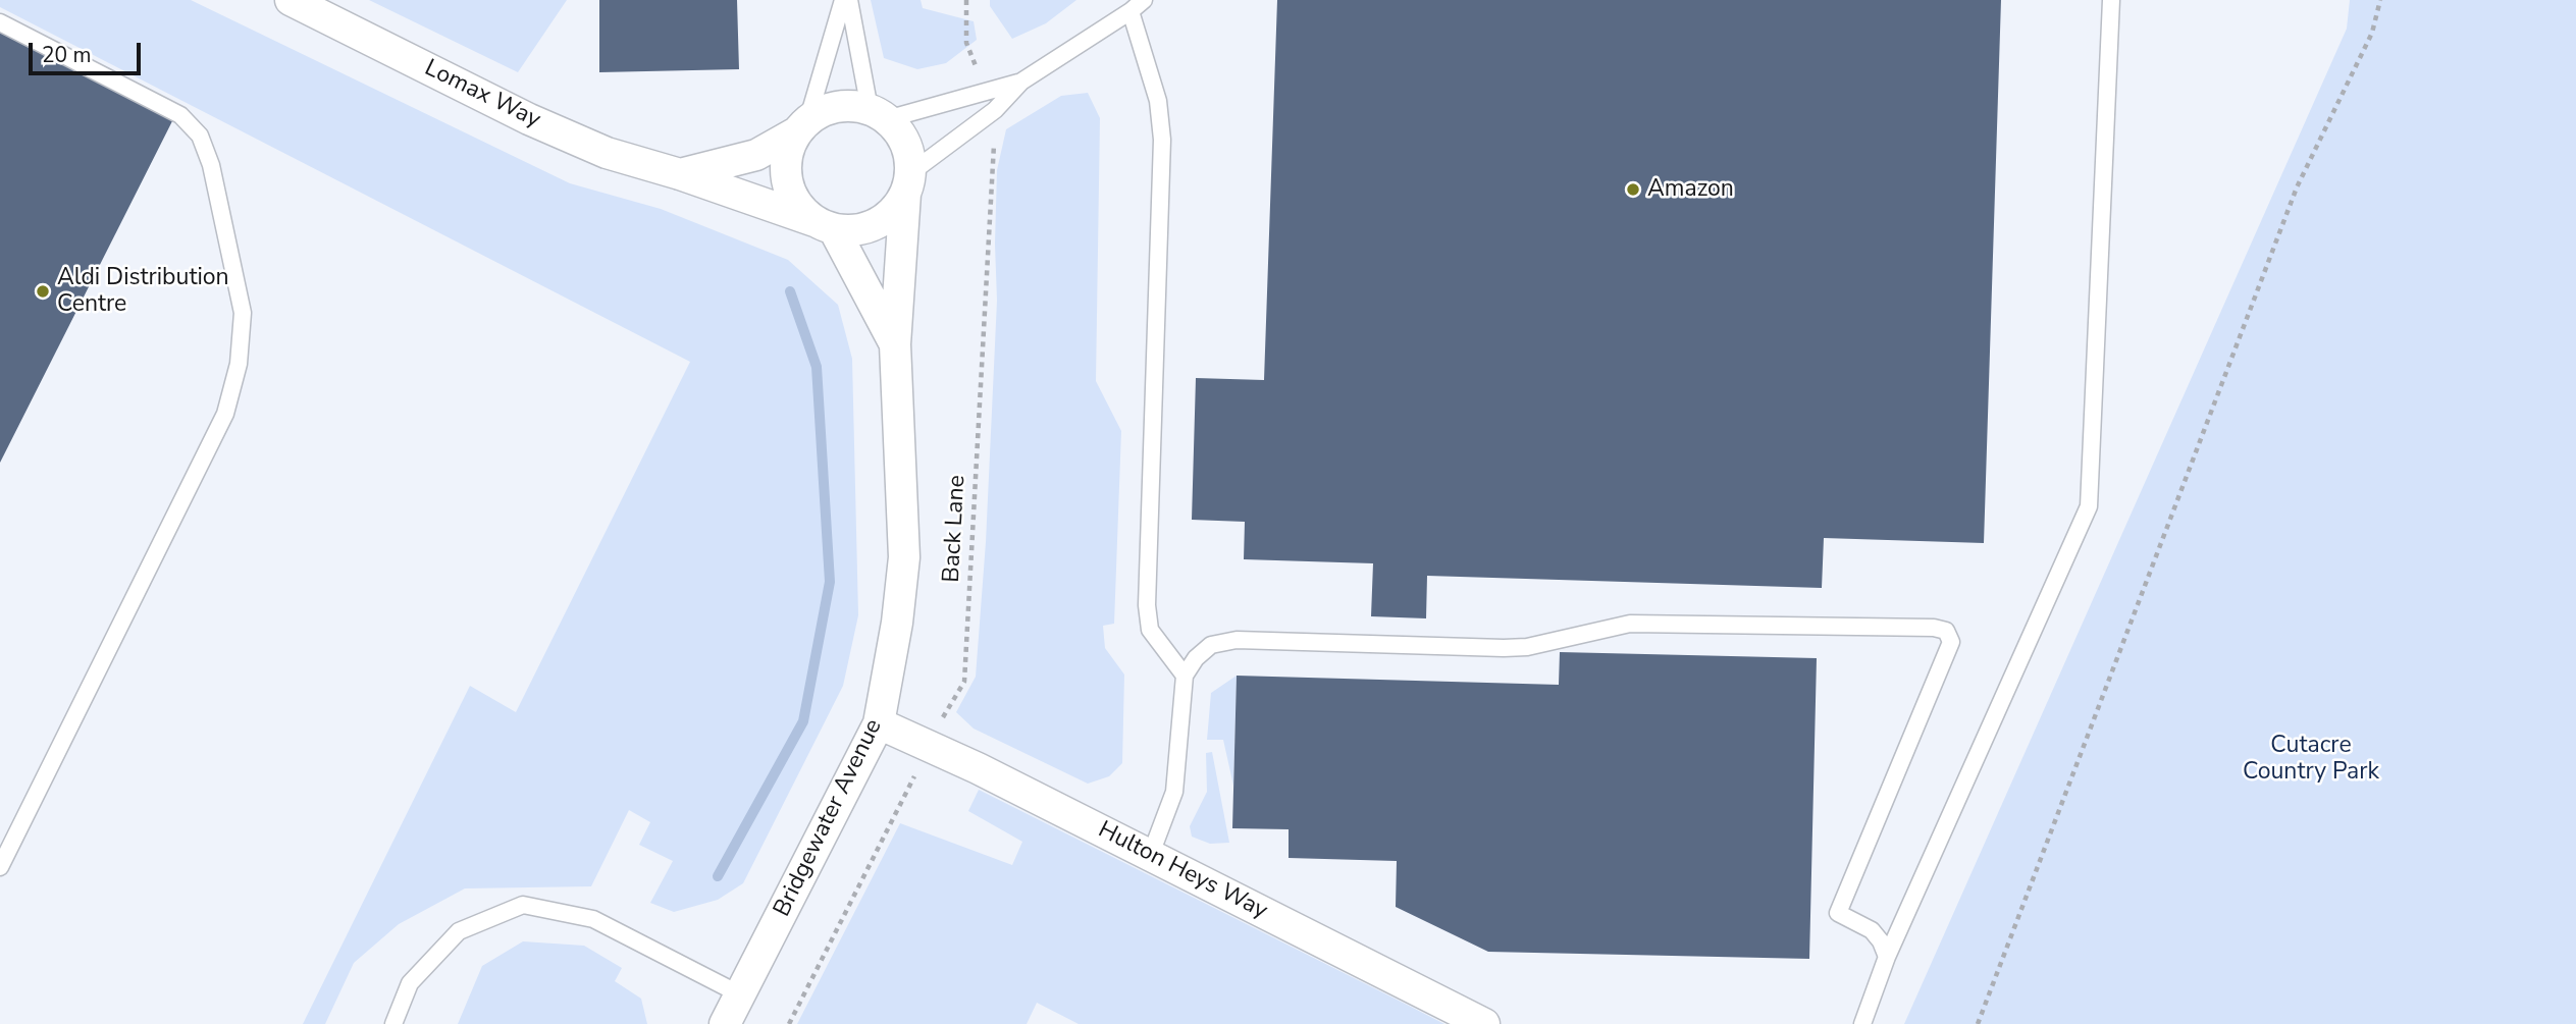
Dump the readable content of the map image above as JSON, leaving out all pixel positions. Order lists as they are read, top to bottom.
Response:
{
  "streets": {
    "street": ["Lomax Way", "Bridgewater Avenue", "Hulton Heys Way"],
    "path": ["Back Lane"]
  },
  "crossings": [
    ["Lomax Way", "Bridgewater Avenue"],
    ["Back Lane", "Hulton Heys Way"],
    ["Bridgewater Avenue", "Hulton Heys Way"]
  ],
  "parks": ["Cutacre Country Park"],
  "places": ["Amazon", "Aldi Distribution Centre"],
  "scale_bar": "20 m"
}
